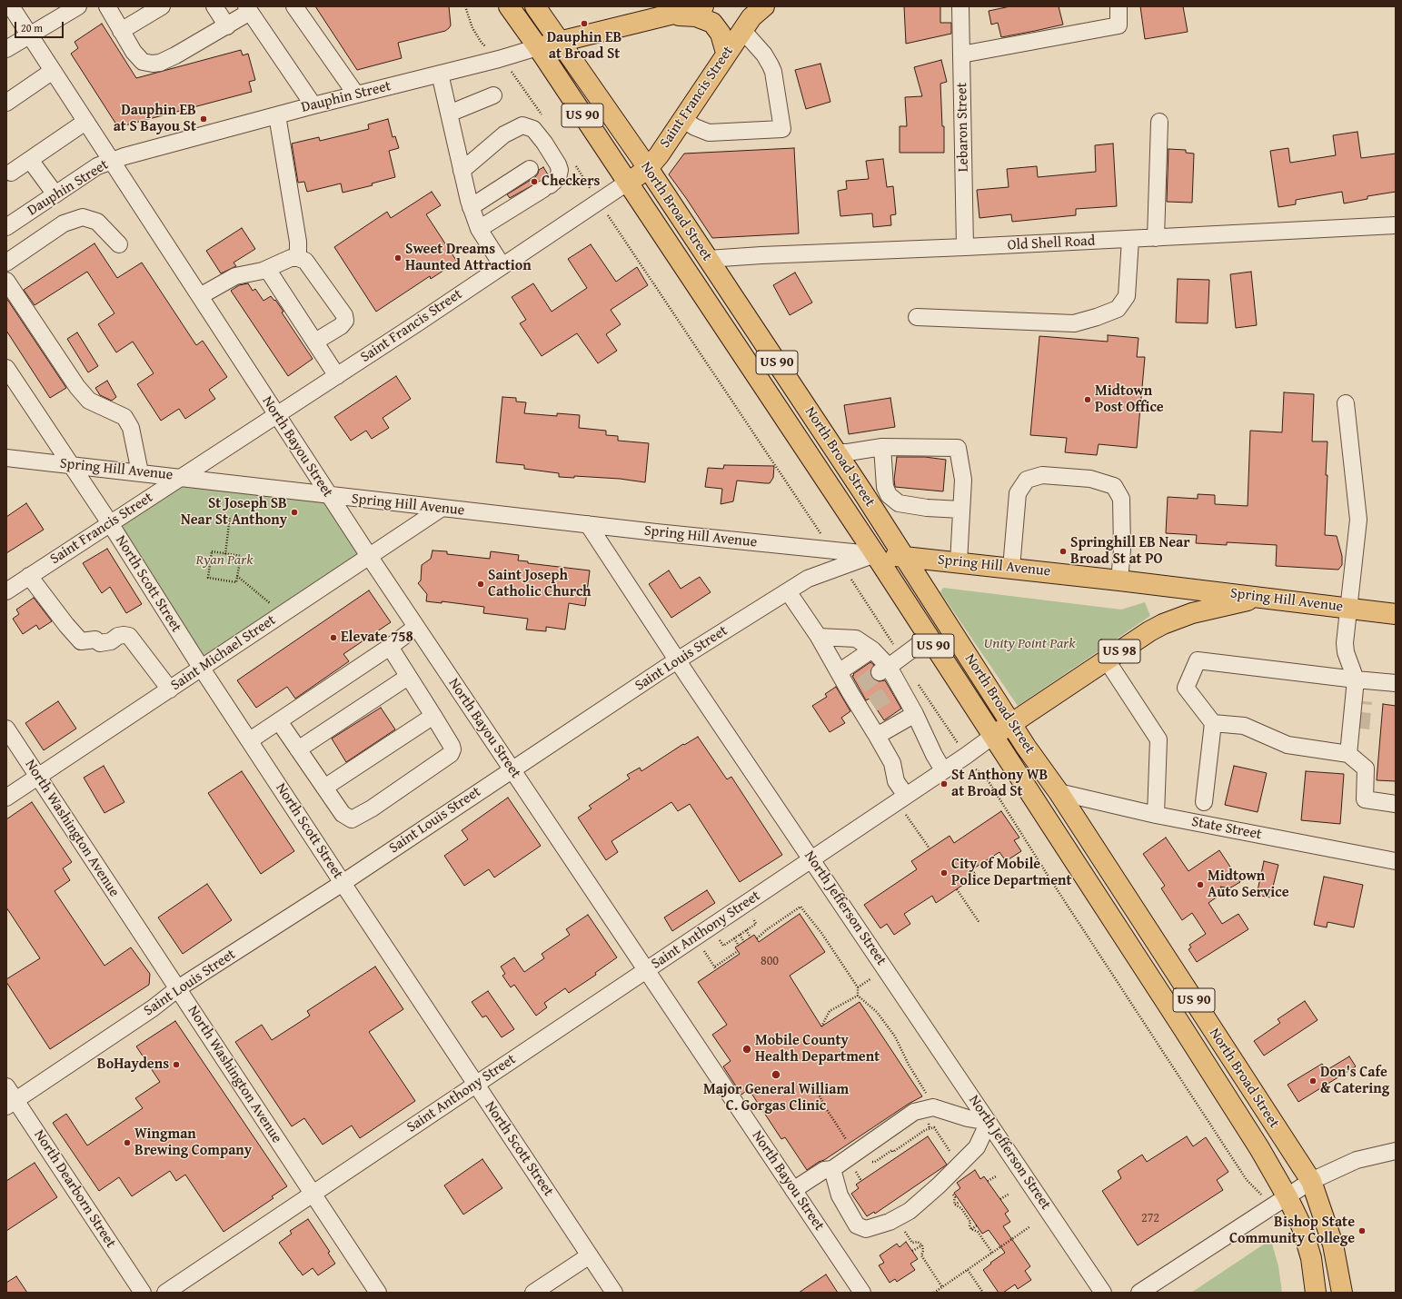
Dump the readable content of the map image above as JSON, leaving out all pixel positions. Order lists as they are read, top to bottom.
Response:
{
  "streets": {
    "main road": [
      "Dauphin Street",
      "Saint Francis Street",
      "US 90",
      "North Broad Street",
      "Spring Hill Avenue",
      "US 98",
      "Saint Anthony Street"
    ],
    "street": [
      "Lebaron Street",
      "Old Shell Road",
      "North Bayou Street",
      "North Scott Street",
      "Saint Michael Street",
      "Saint Louis Street",
      "North Washington Avenue",
      "State Street",
      "North Jefferson Street",
      "North Dearborn Street"
    ]
  },
  "crossings": [
    ["Dauphin Street", "US 90"],
    ["Dauphin Street", "North Broad Street"],
    ["Dauphin Street", "North Bayou Street"],
    ["Saint Francis Street", "North Broad Street"],
    ["Saint Francis Street", "North Bayou Street"],
    ["Saint Francis Street", "Spring Hill Avenue"],
    ["Saint Francis Street", "North Scott Street"],
    ["US 90", "North Broad Street"],
    ["Lebaron Street", "Old Shell Road"],
    ["North Broad Street", "Old Shell Road"],
    ["North Broad Street", "Spring Hill Avenue"],
    ["North Broad Street", "Saint Louis Street"],
    ["North Broad Street", "State Street"],
    ["North Broad Street", "Saint Anthony Street"],
    ["North Bayou Street", "Spring Hill Avenue"],
    ["North Bayou Street", "Saint Michael Street"],
    ["North Bayou Street", "Saint Louis Street"],
    ["North Bayou Street", "Saint Anthony Street"],
    ["Spring Hill Avenue", "North Scott Street"],
    ["Spring Hill Avenue", "Saint Michael Street"],
    ["Spring Hill Avenue", "Saint Louis Street"],
    ["Spring Hill Avenue", "North Jefferson Street"],
    ["Spring Hill Avenue", "Saint Anthony Street"],
    ["North Scott Street", "Saint Michael Street"],
    ["North Scott Street", "Saint Louis Street"],
    ["North Scott Street", "Saint Anthony Street"],
    ["Saint Michael Street", "North Washington Avenue"],
    ["Saint Louis Street", "North Washington Avenue"],
    ["Saint Louis Street", "North Jefferson Street"],
    ["Saint Louis Street", "North Dearborn Street"],
    ["North Washington Avenue", "Saint Anthony Street"],
    ["North Jefferson Street", "Saint Anthony Street"]
  ],
  "parks": ["Ryan Park", "Unity Point Park"],
  "places": [
    "Dauphin EB at Broad St",
    "Dauphin EB at S Bayou St",
    "Checkers",
    "Sweet Dreams Haunted Attraction",
    "Midtown Post Office",
    "St Joseph SB Near St Anthony",
    "Springhill EB Near Broad St at PO",
    "Saint Joseph Catholic Church",
    "Elevate 758",
    "St Anthony WB at Broad St",
    "City of Mobile Police Department",
    "Midtown Auto Service",
    "Mobile County Health Department",
    "BoHaydens",
    "Major General William C. Gorgas Clinic",
    "Don's Cafe & Catering",
    "Wingman Brewing Company",
    "Bishop State Community College"
  ],
  "house_numbers": ["800", "272"],
  "scale_bar": "20 m"
}
